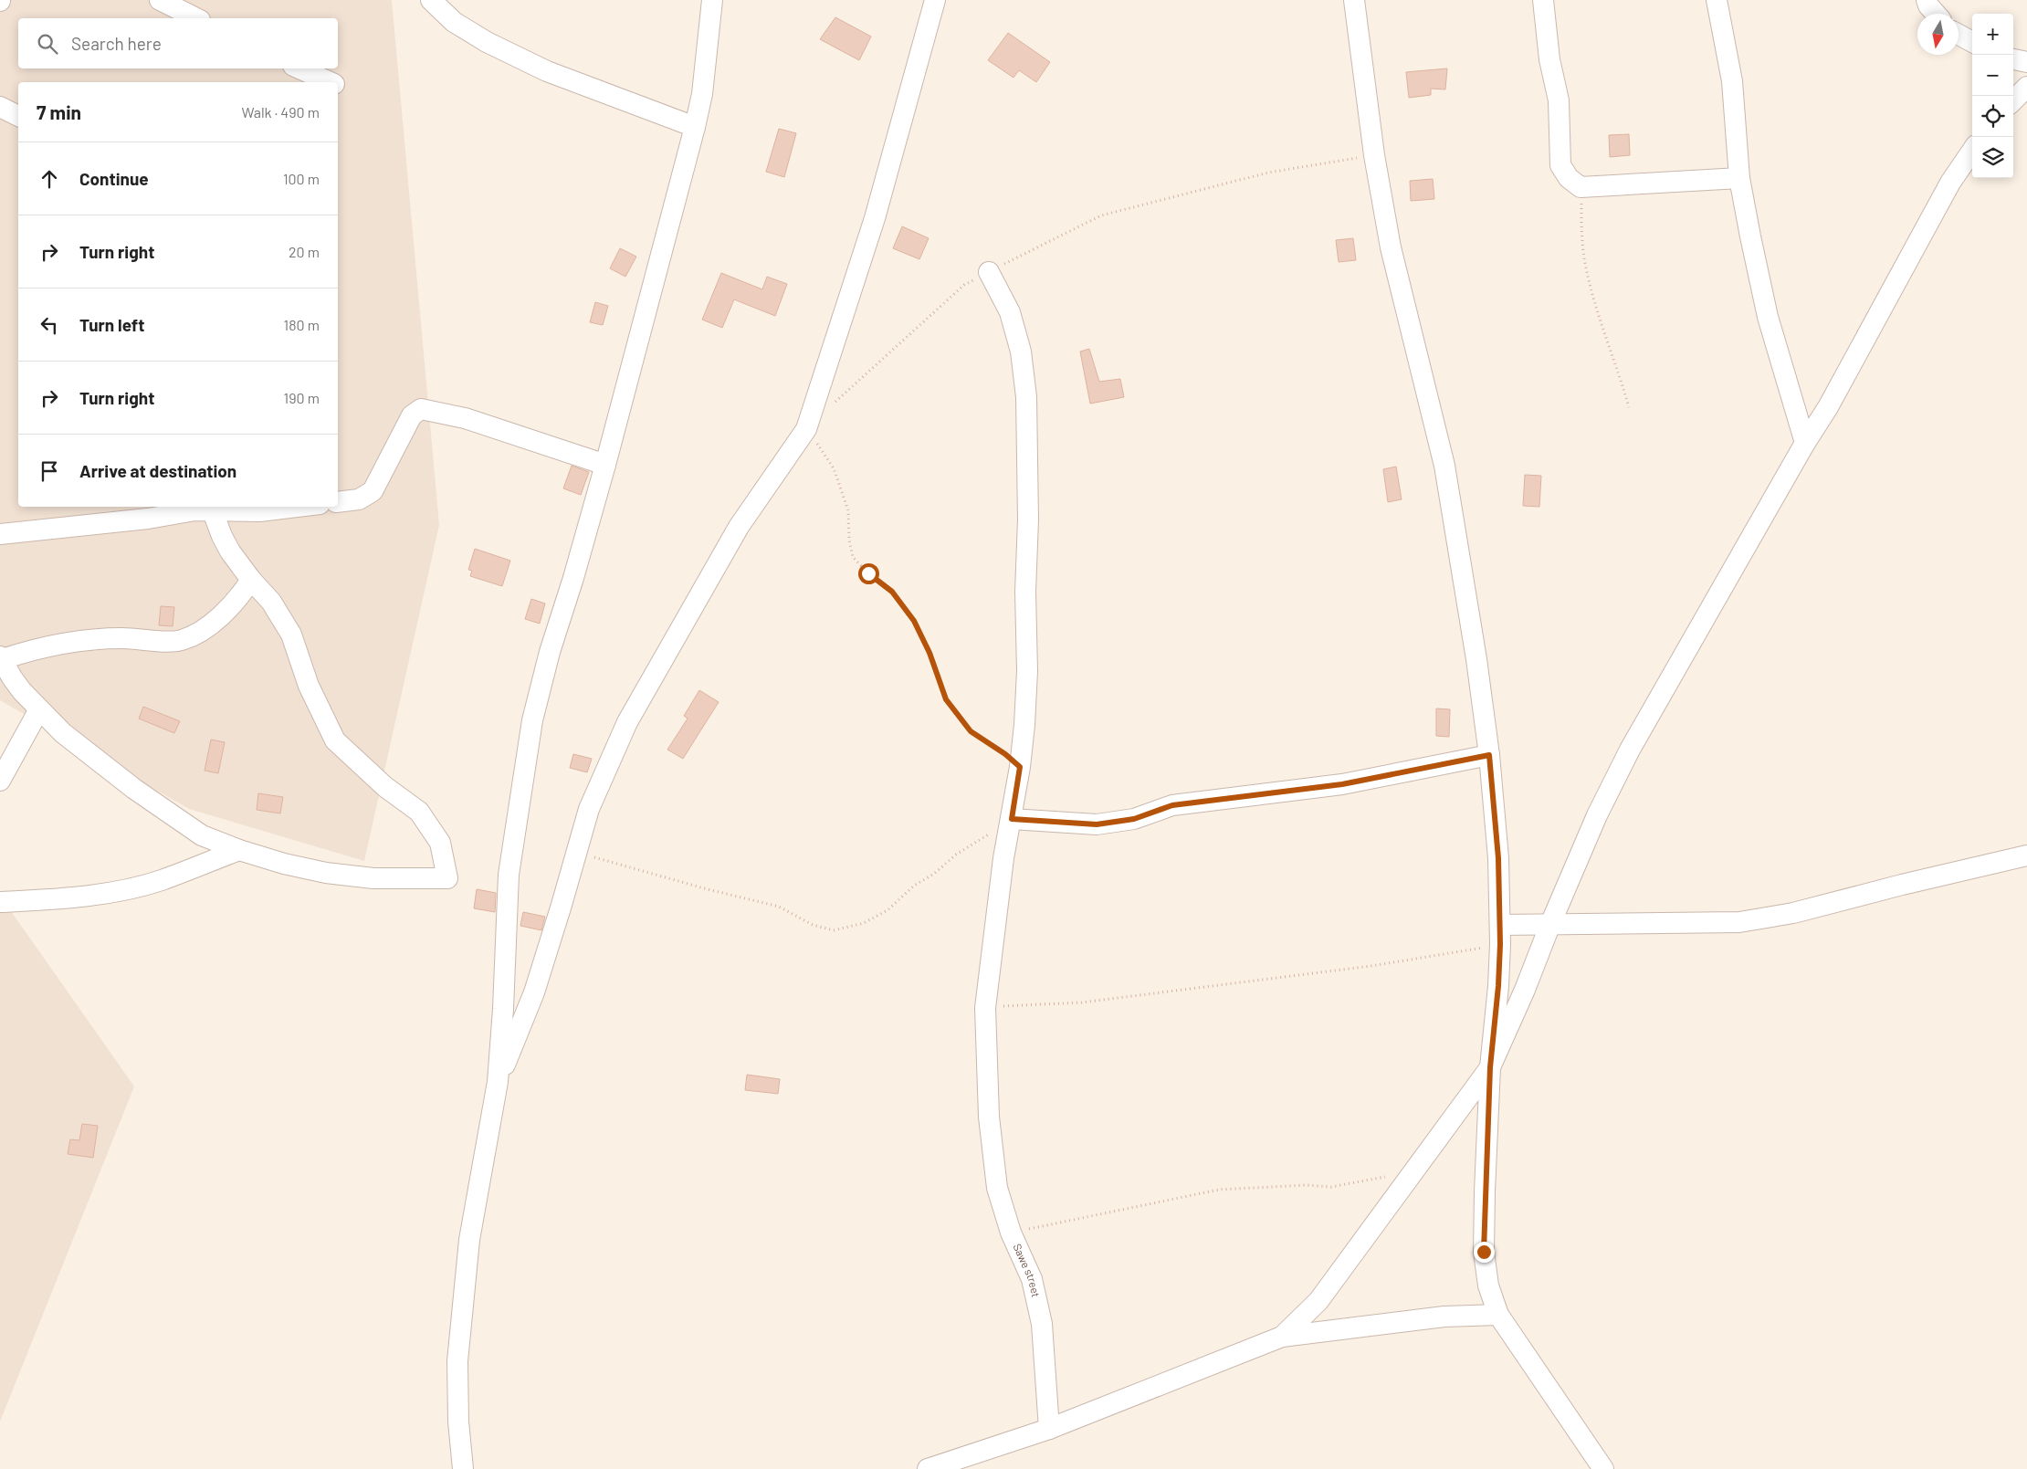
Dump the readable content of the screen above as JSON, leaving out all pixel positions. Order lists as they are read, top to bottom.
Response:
{
  "streets": {
    "street": ["Sawe street"]
  },
  "north": "bottom",
  "page": {
    "map_buttons": ["+", "−"],
    "search": "Search here",
    "heading": ["7 min", "Walk · 490 m"],
    "list": [
      ["Continue", "100 m"],
      ["Turn right", "20 m"],
      ["Turn left", "180 m"],
      ["Turn right", "190 m"],
      "Arrive at destination"
    ]
  }
}
